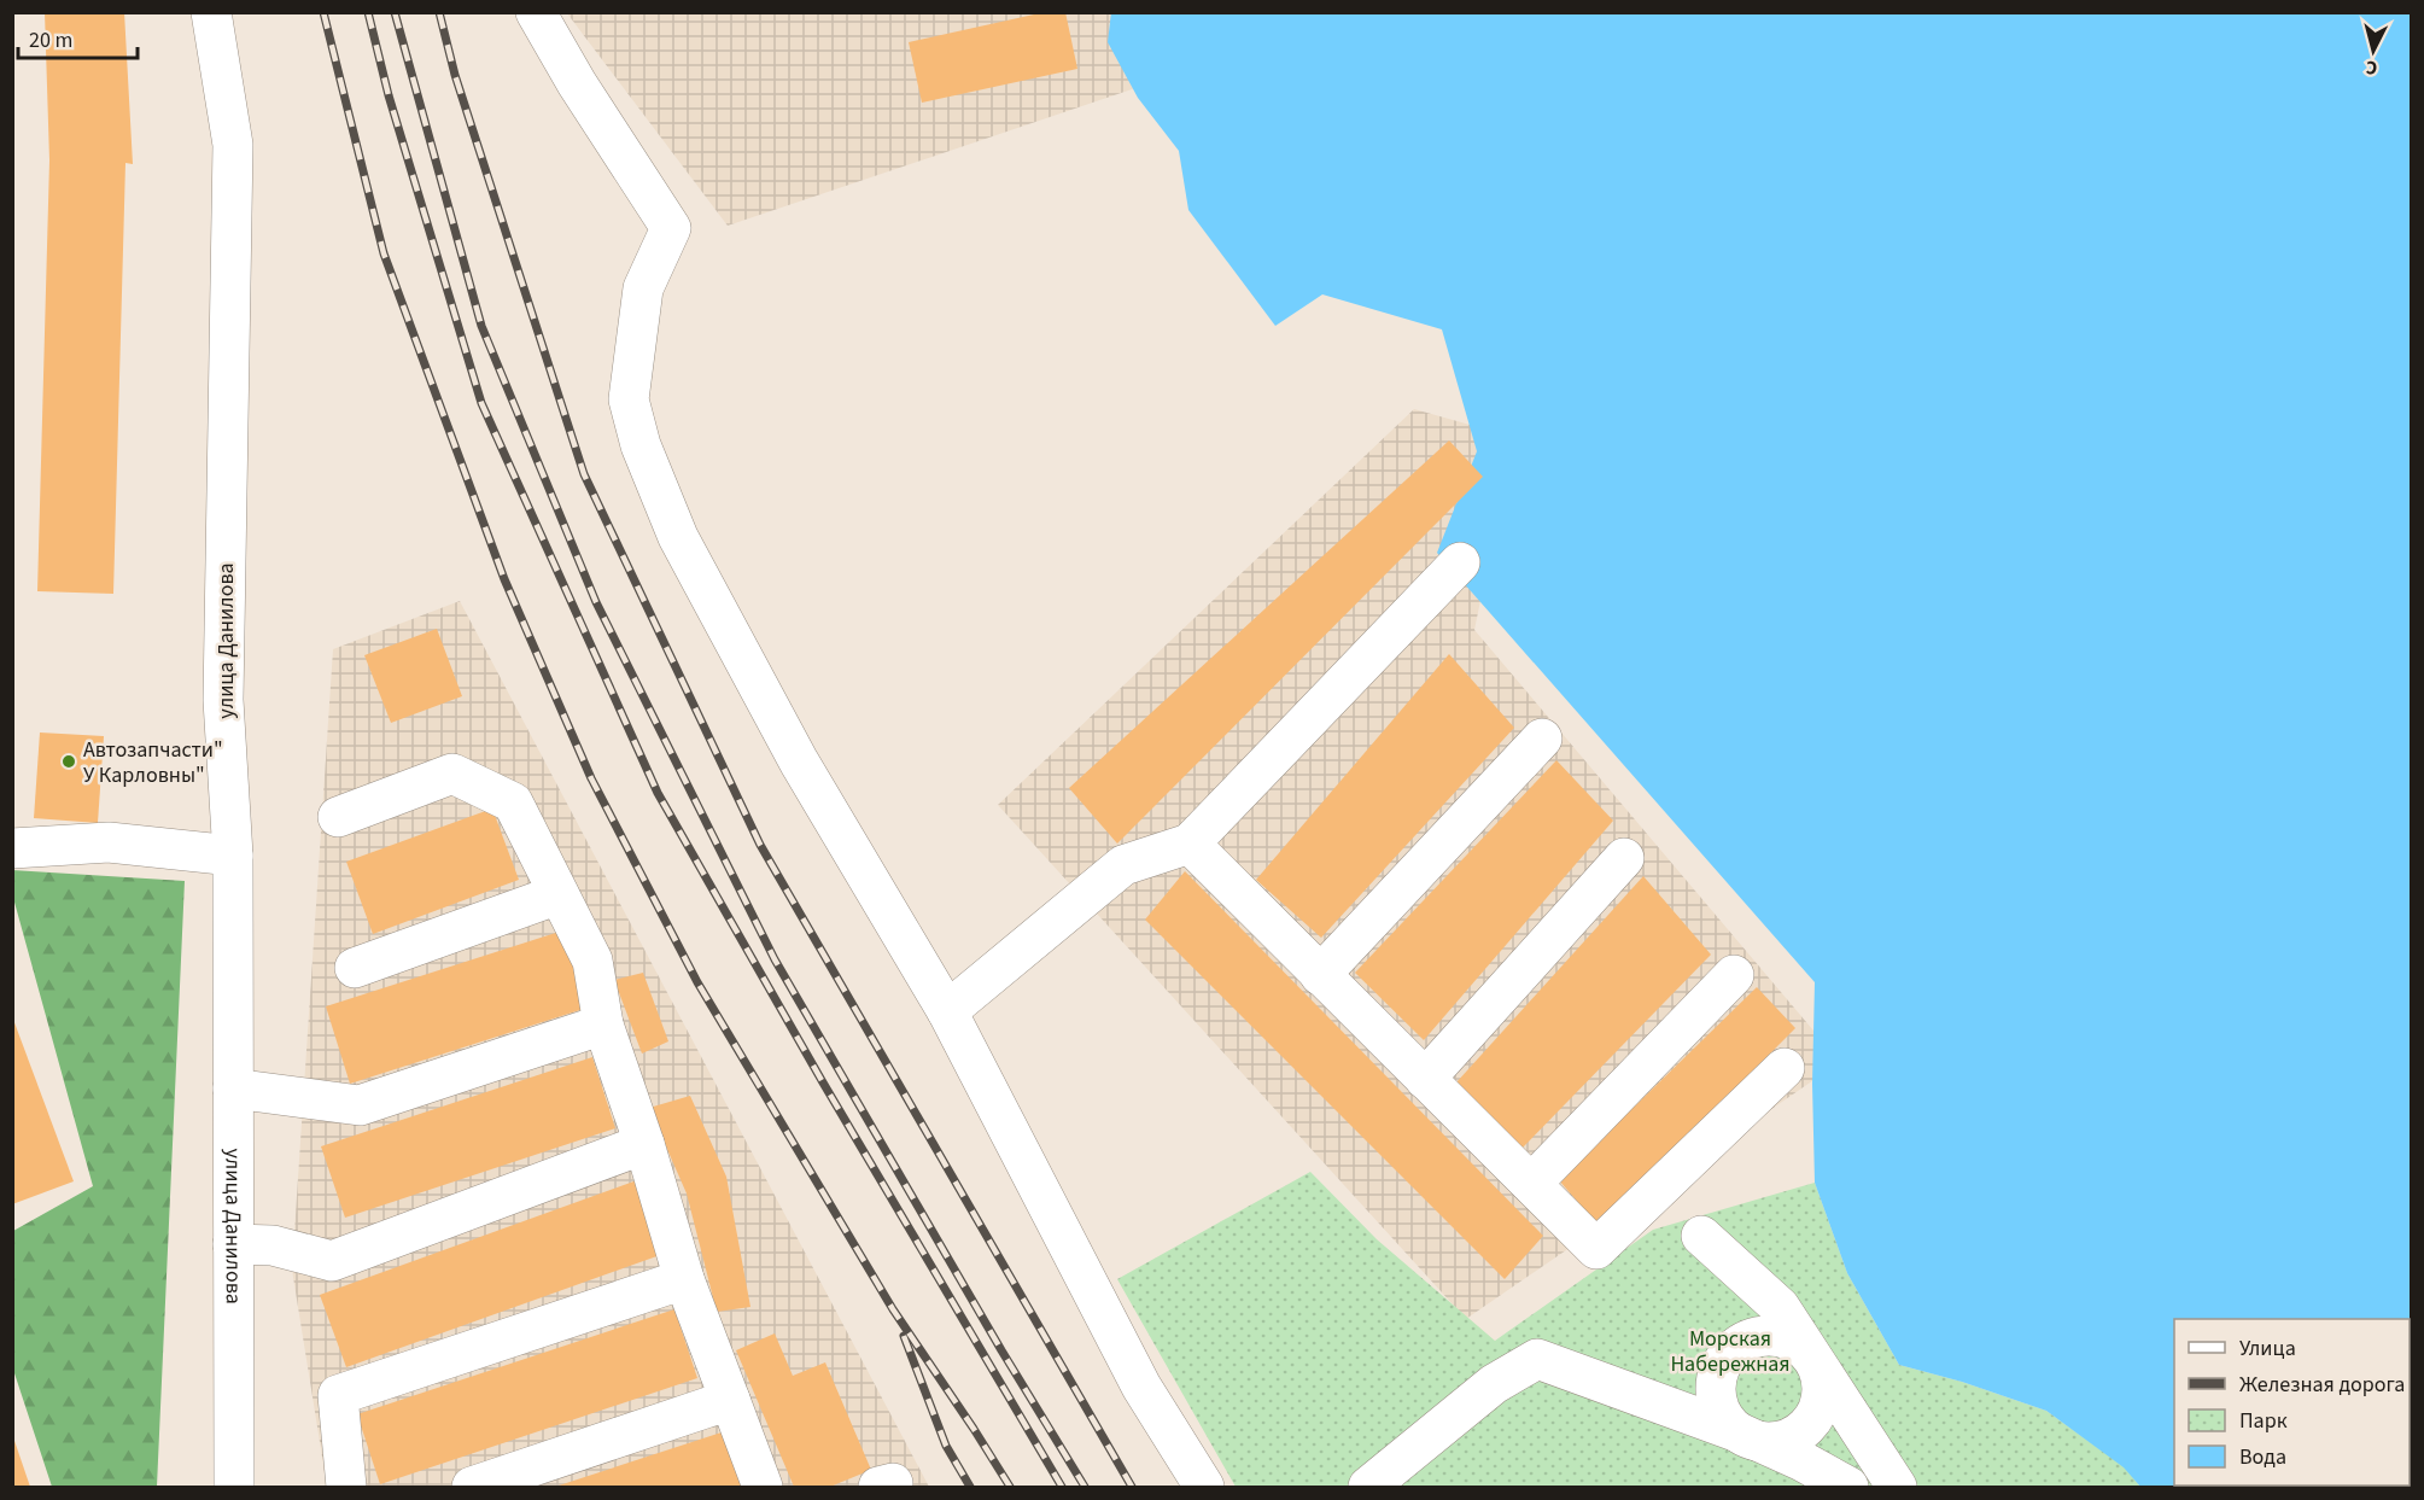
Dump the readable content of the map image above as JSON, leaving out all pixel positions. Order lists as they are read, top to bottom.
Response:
{
  "streets": {
    "main road": ["улица Данилова"]
  },
  "parks": ["Морская Набережная"],
  "places": ["Автозапчасти\" У Карловны\""],
  "legend": [
    "Улица",
    "Железная дорога",
    "Парк",
    "Вода"
  ],
  "scale_bar": "20 m",
  "north": "bottom"
}
